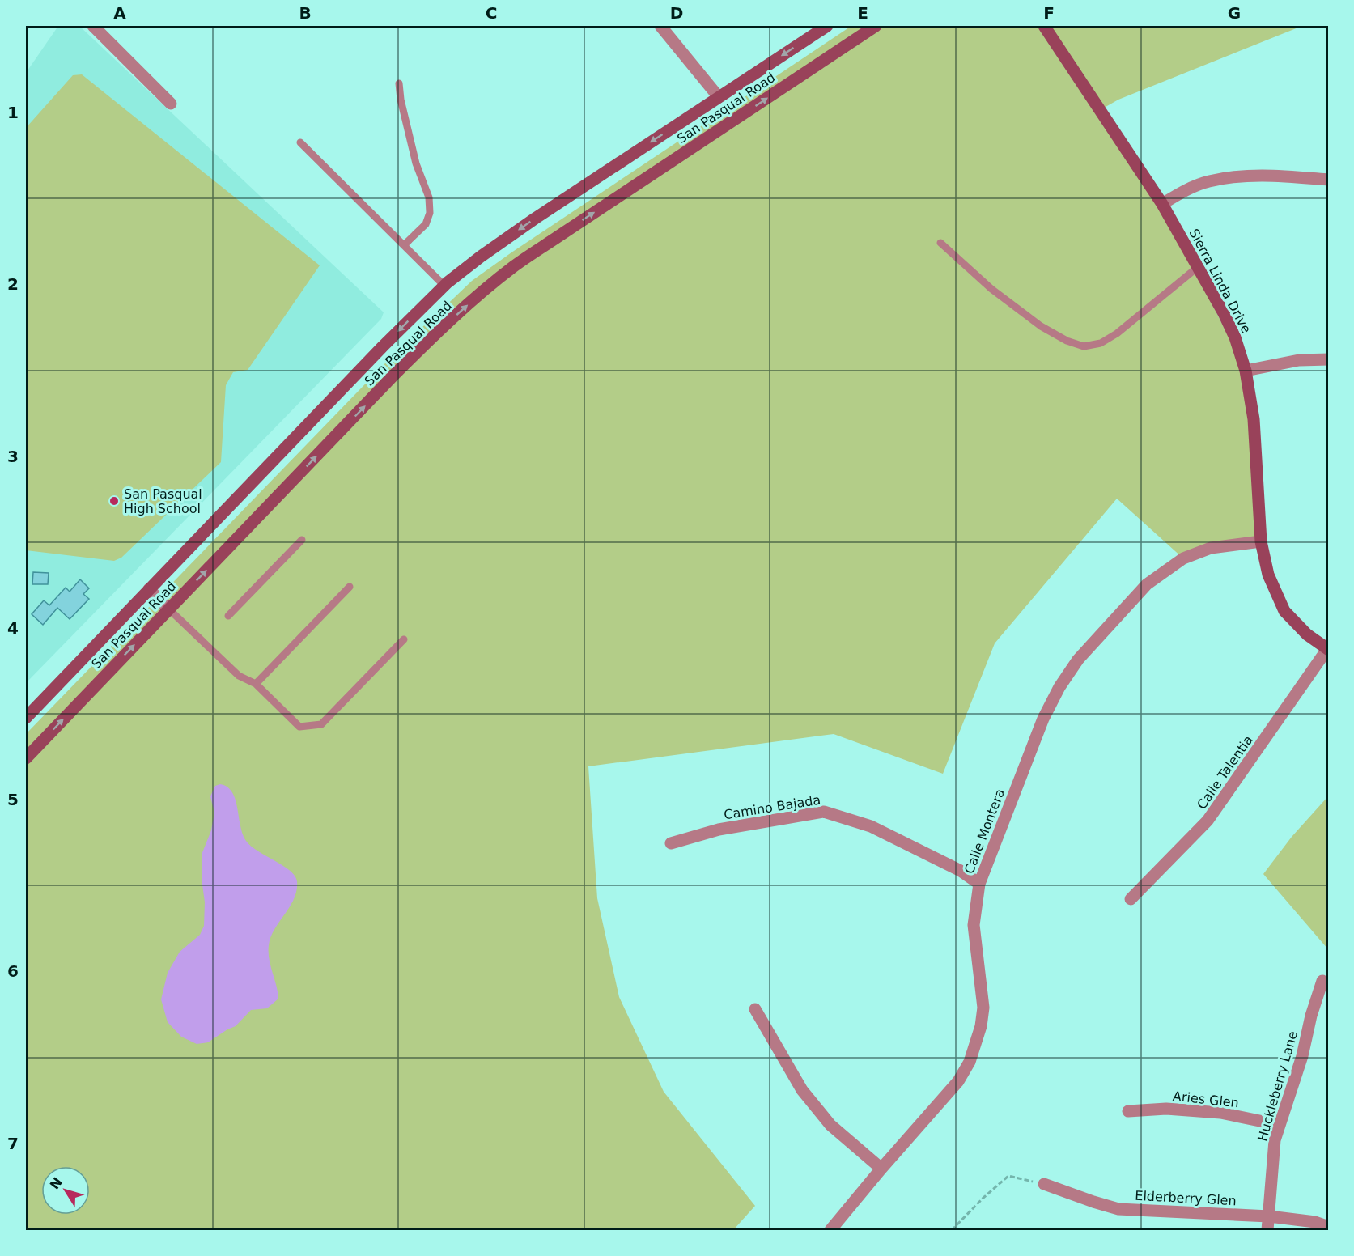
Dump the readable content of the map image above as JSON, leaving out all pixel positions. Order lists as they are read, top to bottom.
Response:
{
  "streets": {
    "main road": ["San Pasqual Road", "Sierra Linda Drive"],
    "street": [
      "Calle Talentia",
      "Camino Bajada",
      "Calle Montera",
      "Huckleberry Lane",
      "Aries Glen",
      "Elderberry Glen"
    ]
  },
  "crossings": [
    ["Sierra Linda Drive", "Calle Talentia"],
    ["Sierra Linda Drive", "Calle Montera"],
    ["Camino Bajada", "Calle Montera"],
    ["Huckleberry Lane", "Aries Glen"],
    ["Huckleberry Lane", "Elderberry Glen"]
  ],
  "places": ["San Pasqual High School"],
  "north": "top left",
  "grid": {
    "columns": [
      "A",
      "B",
      "C",
      "D",
      "E",
      "F",
      "G"
    ],
    "rows": [
      "1",
      "2",
      "3",
      "4",
      "5",
      "6",
      "7"
    ]
  }
}
